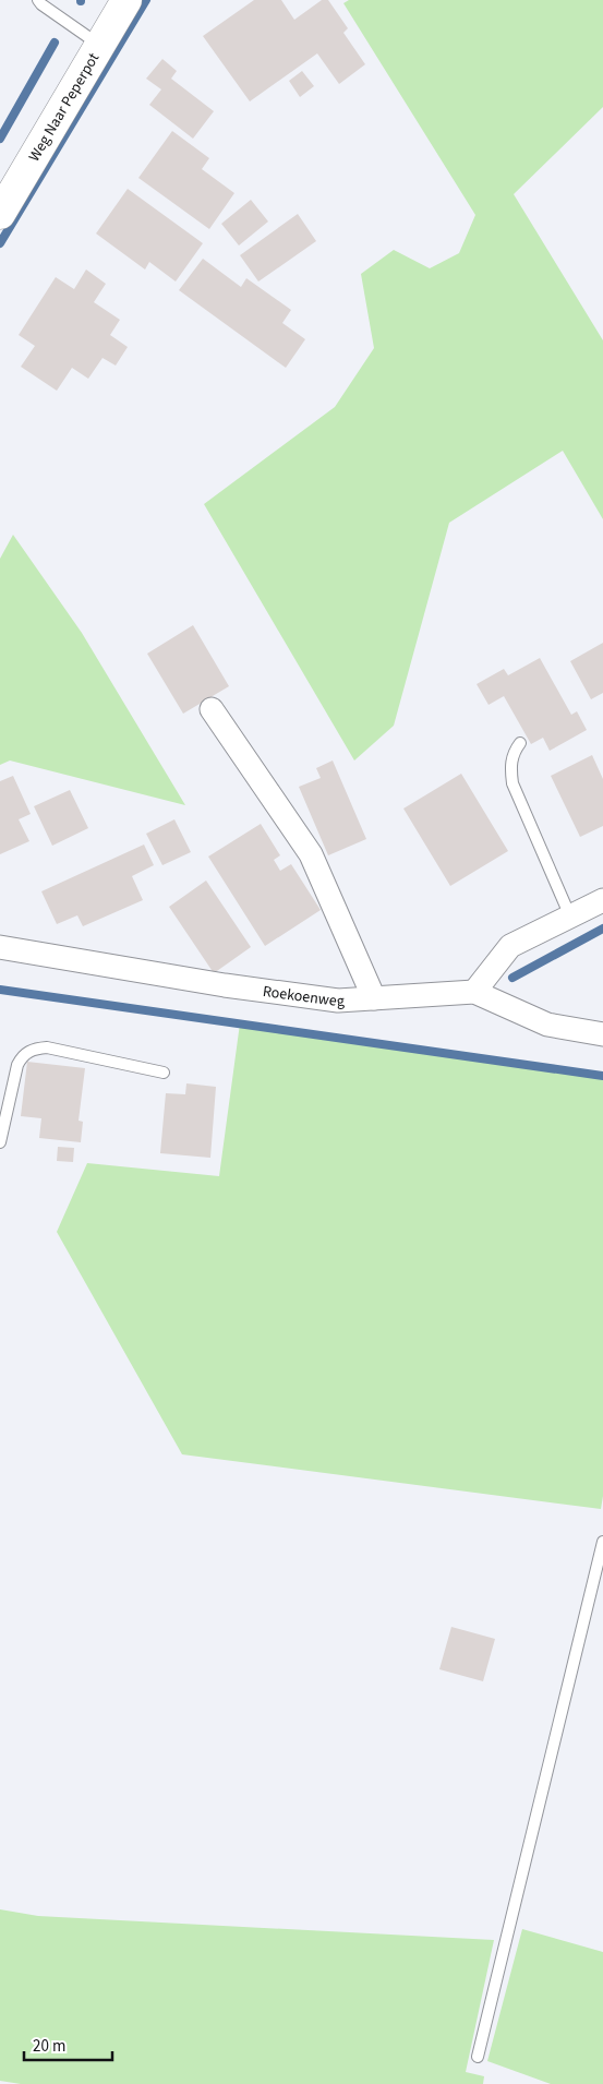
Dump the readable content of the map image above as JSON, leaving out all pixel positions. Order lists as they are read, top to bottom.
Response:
{
  "streets": {
    "street": ["Weg Naar Peperpot", "Roekoenweg"]
  },
  "scale_bar": "20 m"
}
